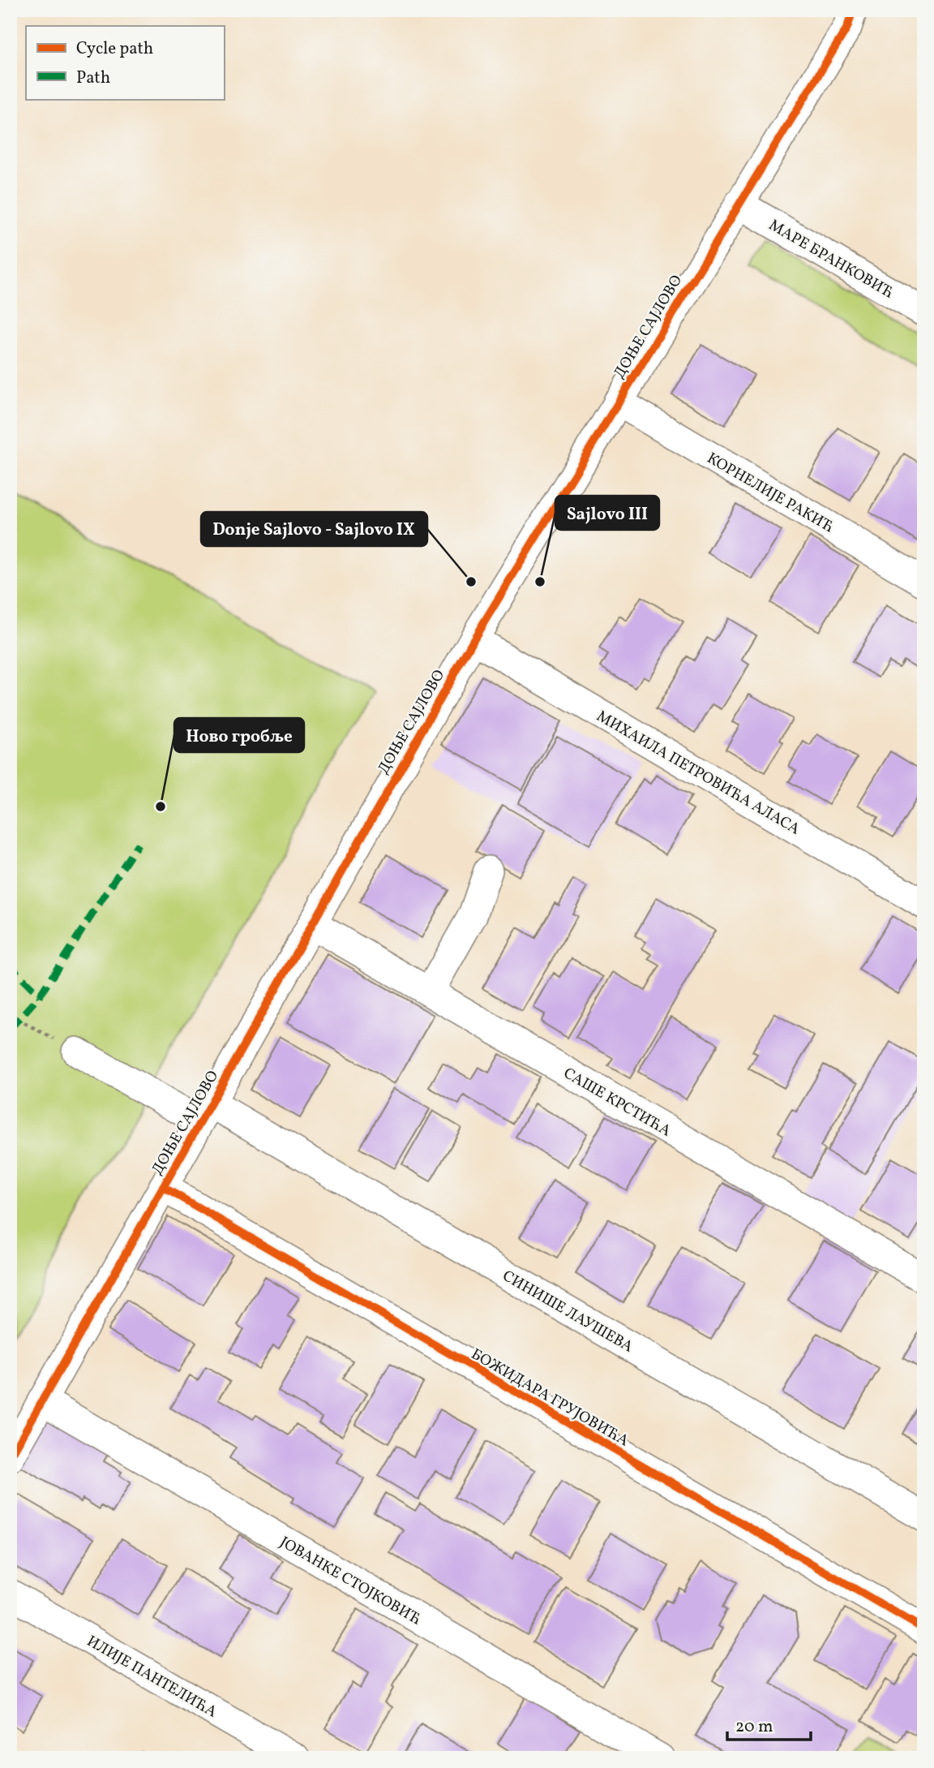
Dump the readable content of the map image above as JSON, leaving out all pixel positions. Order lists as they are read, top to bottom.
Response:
{
  "streets": {
    "street": [
      "МАРЕ БРАНКОВИЋ",
      "ДОЊЕ САЈЛОВО",
      "КОРНЕЛИЈЕ РАКИЋ",
      "МИХАИЛА ПЕТРОВИЋА АЛАСА",
      "САШЕ КРСТИЋА",
      "СИНИШЕ ЛАУШЕВА",
      "БОЖИДАРА ГРУЈОВИЋА",
      "ЈОВАНКЕ СТОЈКОВИЋ",
      "ИЛИЈЕ ПАНТЕЛИЋА"
    ]
  },
  "crossings": [
    ["МАРЕ БРАНКОВИЋ", "ДОЊЕ САЈЛОВО"],
    ["ДОЊЕ САЈЛОВО", "КОРНЕЛИЈЕ РАКИЋ"],
    ["ДОЊЕ САЈЛОВО", "МИХАИЛА ПЕТРОВИЋА АЛАСА"],
    ["ДОЊЕ САЈЛОВО", "САШЕ КРСТИЋА"],
    ["ДОЊЕ САЈЛОВО", "СИНИШЕ ЛАУШЕВА"],
    ["ДОЊЕ САЈЛОВО", "БОЖИДАРА ГРУЈОВИЋА"],
    ["ДОЊЕ САЈЛОВО", "ЈОВАНКЕ СТОЈКОВИЋ"]
  ],
  "places": ["Donje Sajlovo - Sajlovo IX", "Sajlovo III", "Ново гробље"],
  "legend": ["Cycle path", "Path"],
  "scale_bar": "20 m"
}
